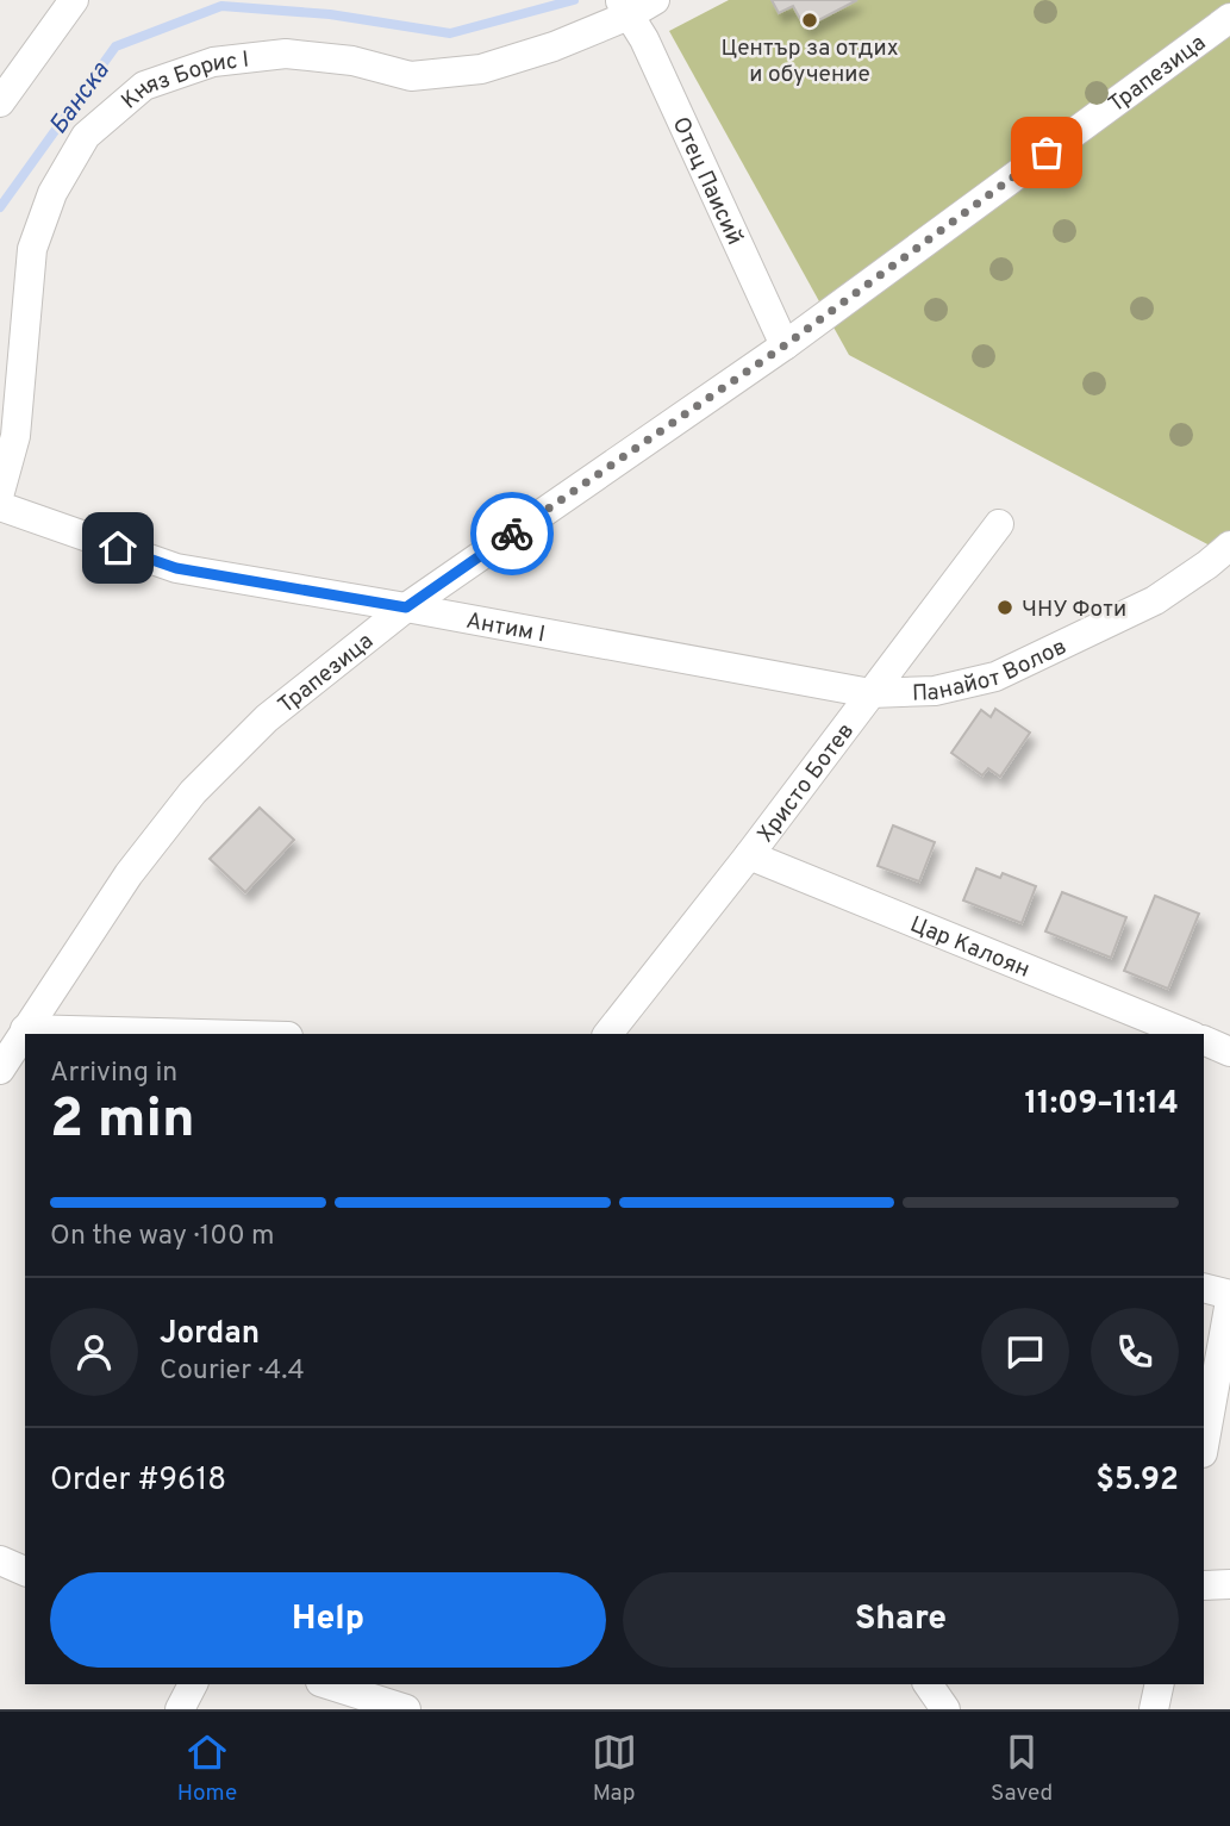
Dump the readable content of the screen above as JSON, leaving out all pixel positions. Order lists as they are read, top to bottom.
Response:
{
  "streets": {
    "street": [
      "Трапезица",
      "Княз Борис I",
      "Отец Паисий",
      "Антим I",
      "Панайот Волов",
      "Христо Ботев",
      "Цар Калоян"
    ]
  },
  "crossings": [
    ["Трапезица", "Отец Паисий"],
    ["Трапезица", "Антим I"],
    ["Княз Борис I", "Отец Паисий"],
    ["Антим I", "Панайот Волов"],
    ["Антим I", "Христо Ботев"],
    ["Панайот Волов", "Христо Ботев"],
    ["Христо Ботев", "Цар Калоян"]
  ],
  "water": ["Банска"],
  "places": ["Център за отдих и обучение", "ЧНУ Фоти"],
  "page": {
    "heading": ["2 min", "Arriving in", "11:09–11:14"],
    "panel": [
      "Jordan",
      "Courier · 4.4",
      "Order #9618",
      "$5.92"
    ],
    "bar": "On the way · 100 m",
    "buttons": ["Help", "Share"],
    "tabs": ["Home", "Map", "Saved"]
  }
}
